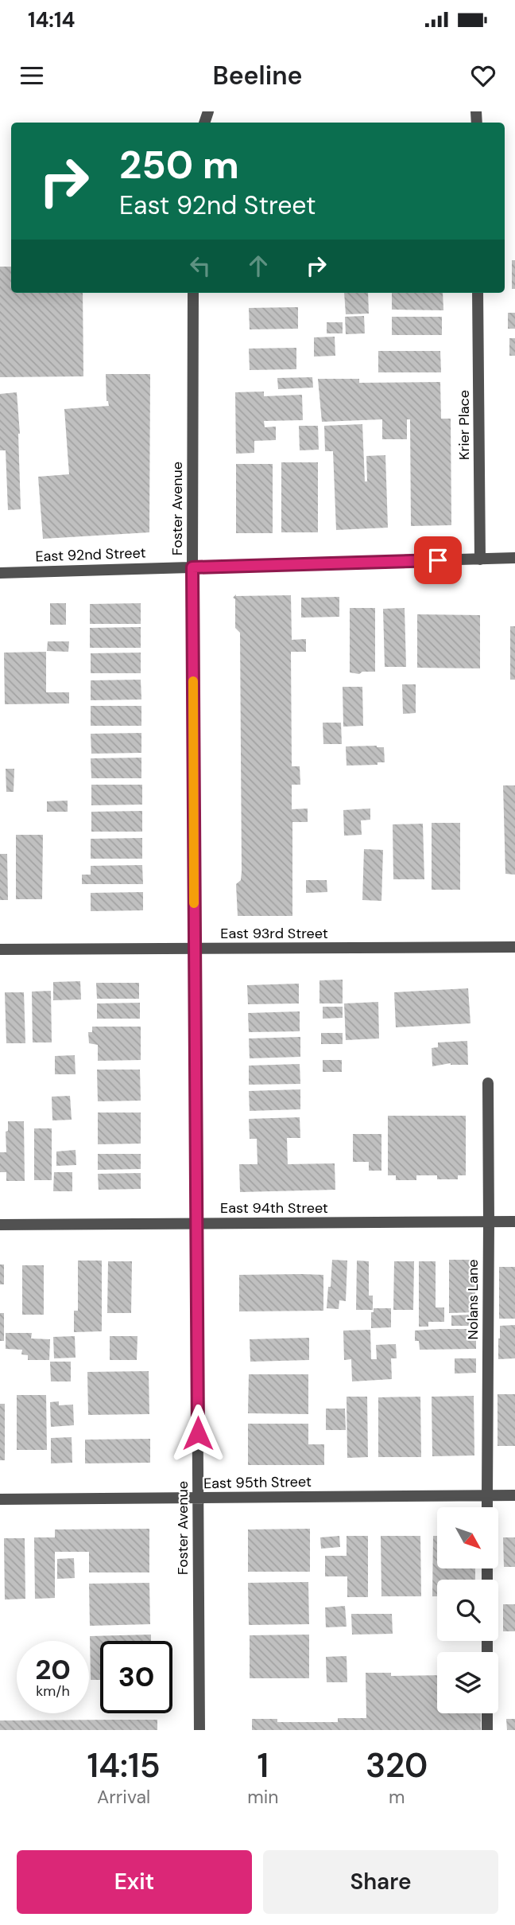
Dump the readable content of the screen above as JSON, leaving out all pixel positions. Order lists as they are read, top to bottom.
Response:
{
  "streets": {
    "street": [
      "Krier Place",
      "Foster Avenue",
      "East 92nd Street",
      "East 93rd Street",
      "East 94th Street",
      "Nolans Lane",
      "East 95th Street"
    ]
  },
  "crossings": [
    ["Krier Place", "East 92nd Street"],
    ["Foster Avenue", "East 92nd Street"],
    ["Foster Avenue", "East 93rd Street"],
    ["Foster Avenue", "East 94th Street"],
    ["Foster Avenue", "East 95th Street"],
    ["East 94th Street", "Nolans Lane"],
    ["Nolans Lane", "East 95th Street"]
  ],
  "north": "bottom right",
  "page": {
    "status": "14:14",
    "header": "Beeline",
    "turn": ["250 m", "East 92nd Street"],
    "speed": "20 km/h",
    "limit": "30",
    "eta": [
      "14:15",
      "Arrival",
      "1",
      "min",
      "320",
      "m"
    ],
    "buttons": ["Exit", "Share"]
  }
}
